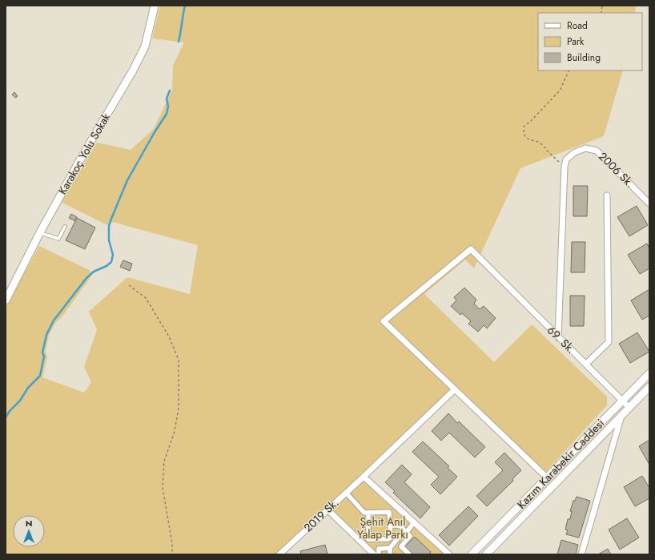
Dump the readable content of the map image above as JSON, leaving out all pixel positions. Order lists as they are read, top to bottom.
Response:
{
  "streets": {
    "street": [
      "Karakoç Yolu Sokak",
      "2006 Sk.",
      "69. Sk.",
      "Kazım Karabekir Caddesi",
      "2019 Sk."
    ]
  },
  "crossings": [
    ["69. Sk.", "Kazım Karabekir Caddesi"],
    ["69. Sk.", "2019 Sk."]
  ],
  "parks": ["Şehit Anıl Yalap Parkı"],
  "legend": ["Road", "Park", "Building"],
  "north": "top"
}
